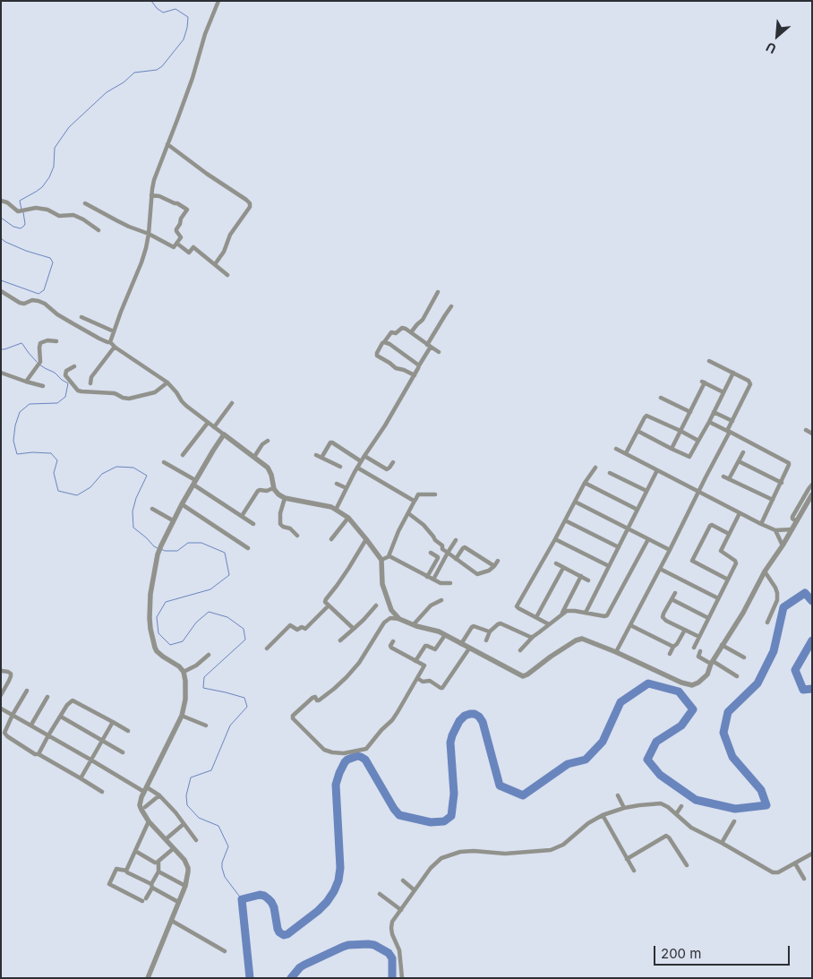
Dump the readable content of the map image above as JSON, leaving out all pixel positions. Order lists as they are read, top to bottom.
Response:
{
  "scale_bar": "200 m",
  "north": "bottom left"
}
